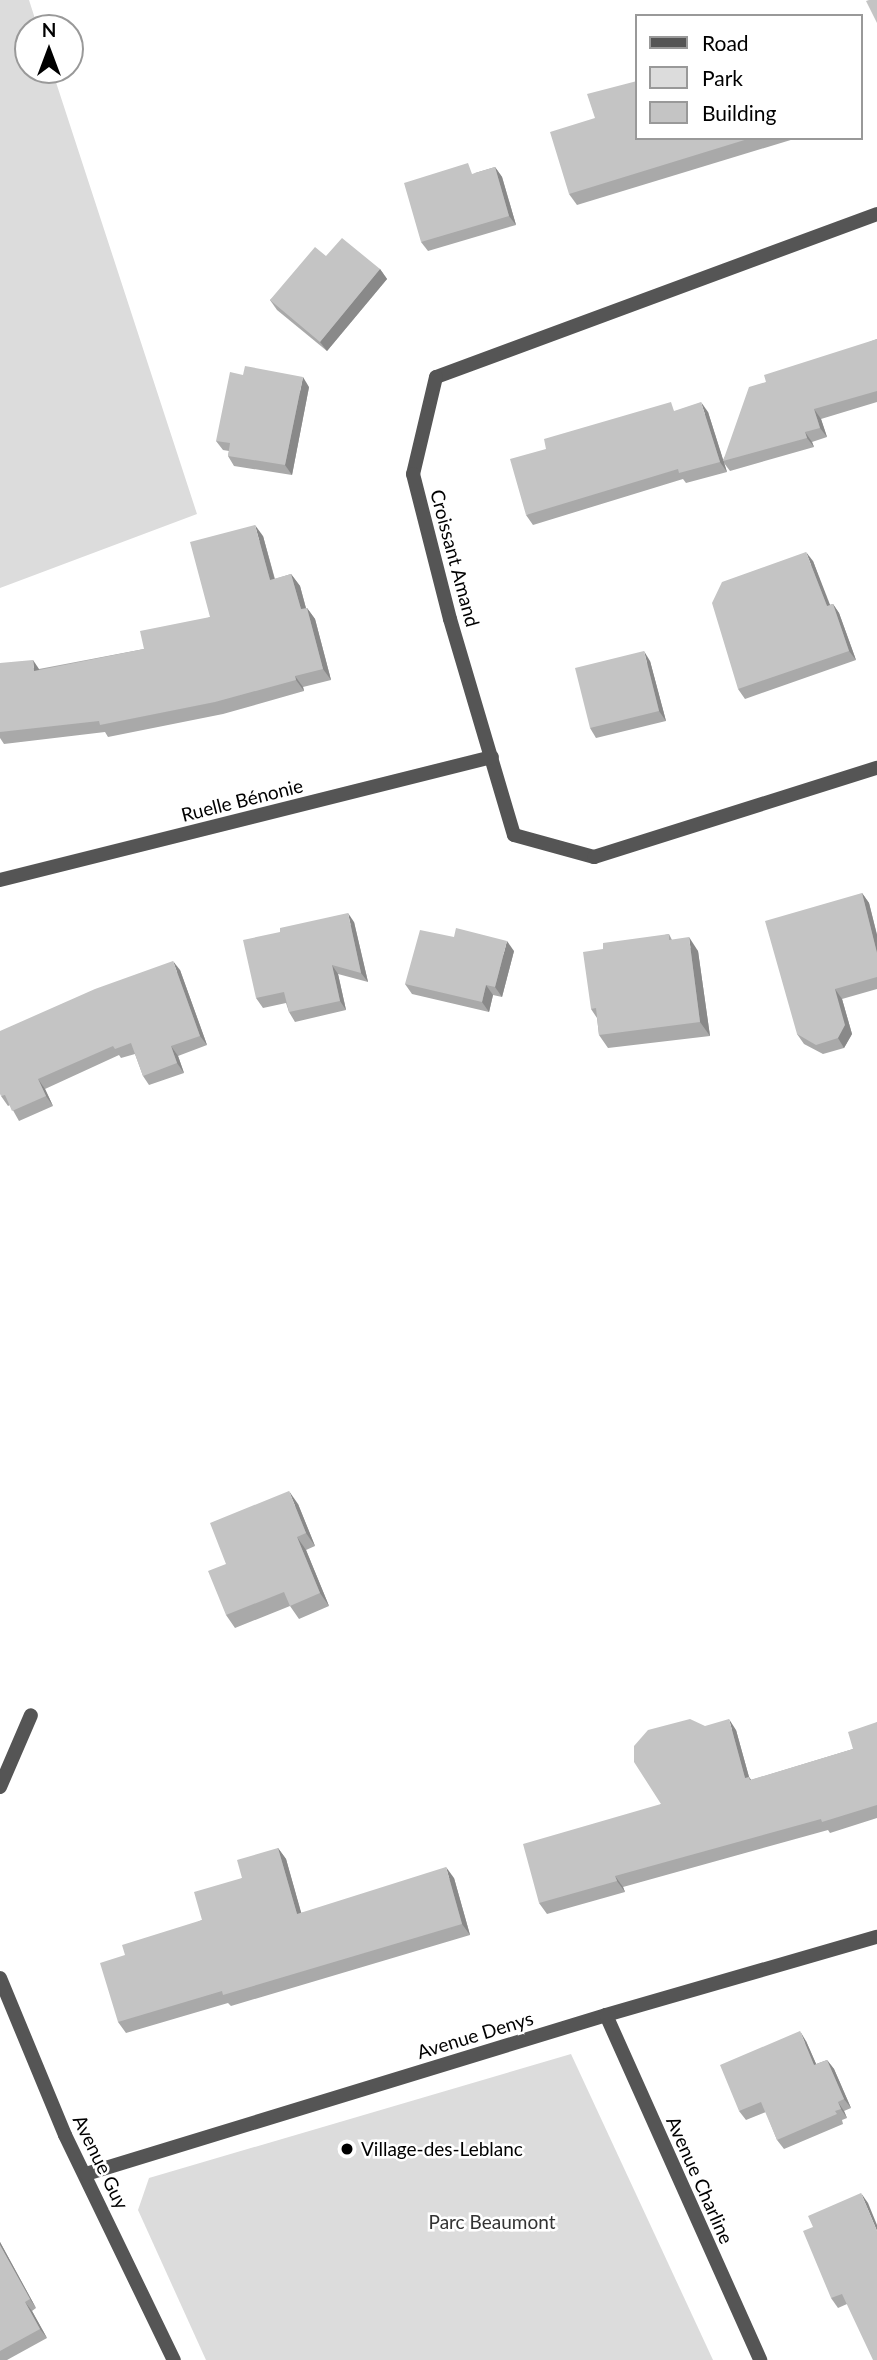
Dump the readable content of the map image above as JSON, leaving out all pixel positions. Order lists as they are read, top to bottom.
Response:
{
  "streets": {
    "street": [
      "Croissant Amand",
      "Ruelle Bénonie",
      "Avenue Denys",
      "Avenue Guy",
      "Avenue Charline"
    ]
  },
  "crossings": [
    ["Croissant Amand", "Ruelle Bénonie"],
    ["Avenue Denys", "Avenue Guy"],
    ["Avenue Denys", "Avenue Charline"]
  ],
  "parks": ["Parc Beaumont"],
  "places": ["Village-des-Leblanc"],
  "legend": ["Road", "Park", "Building"],
  "north": "top"
}
